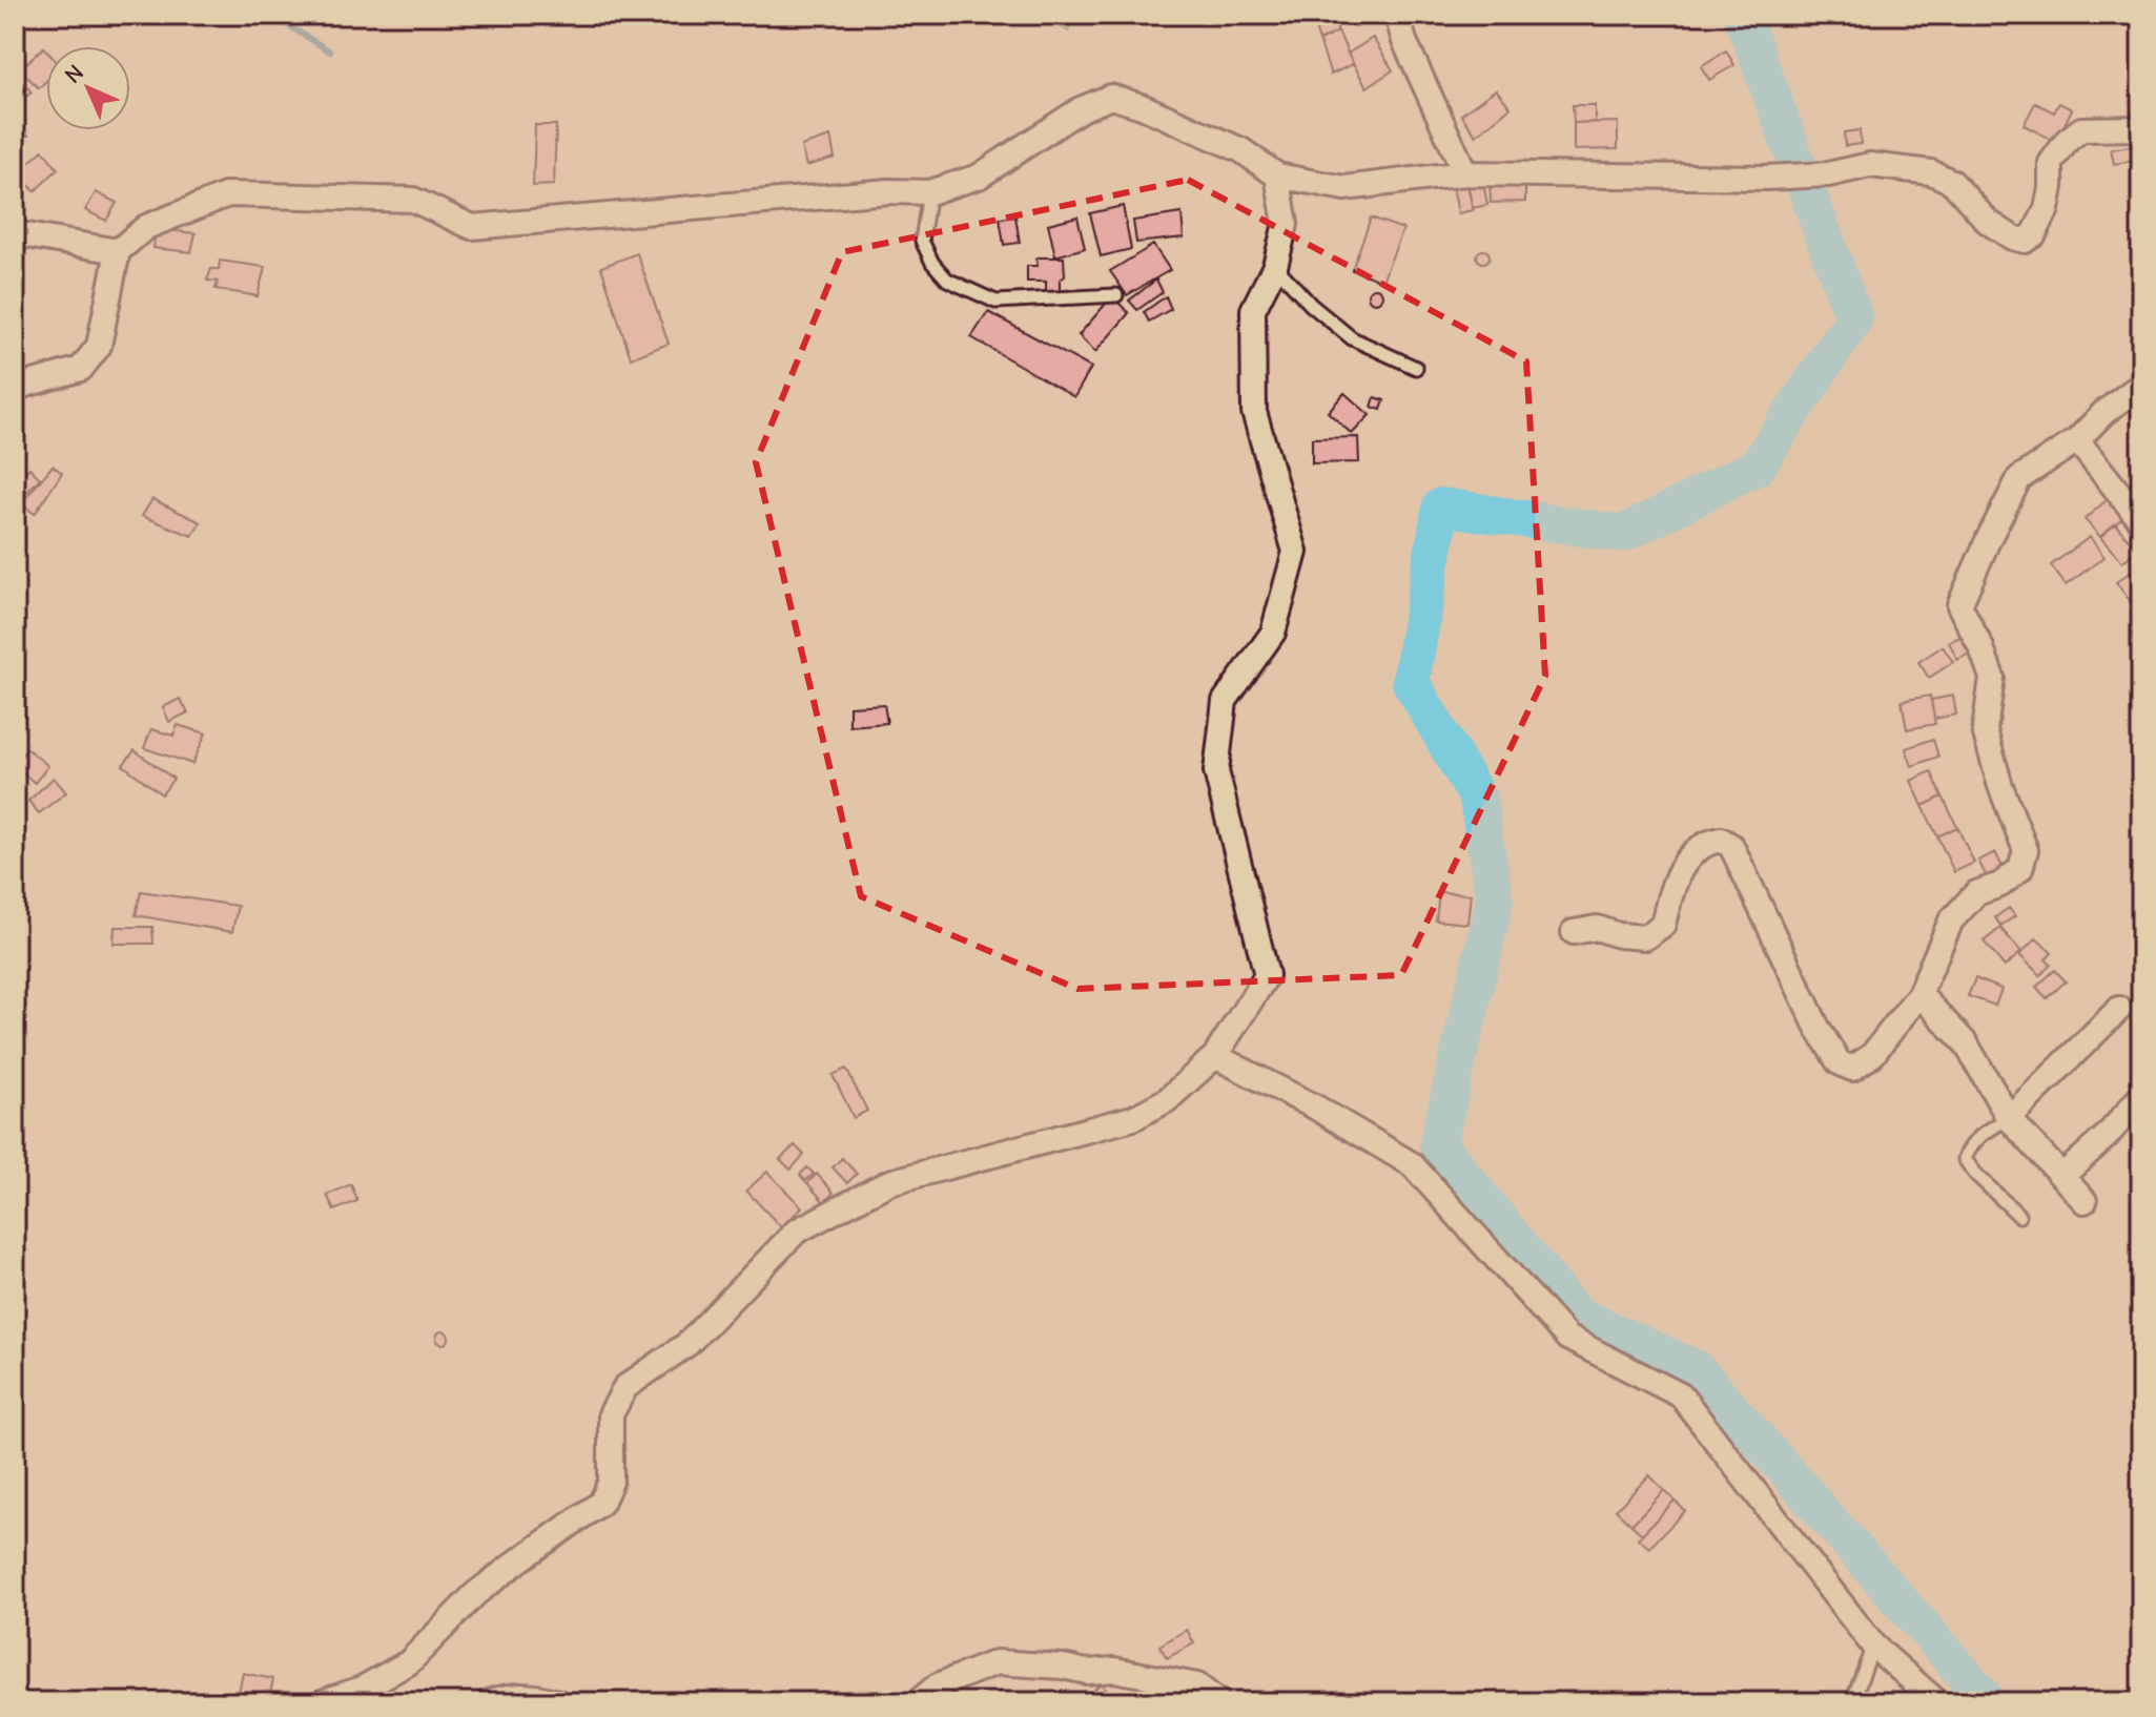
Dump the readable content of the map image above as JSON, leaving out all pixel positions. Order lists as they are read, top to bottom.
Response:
{
  "north": "top left"
}
